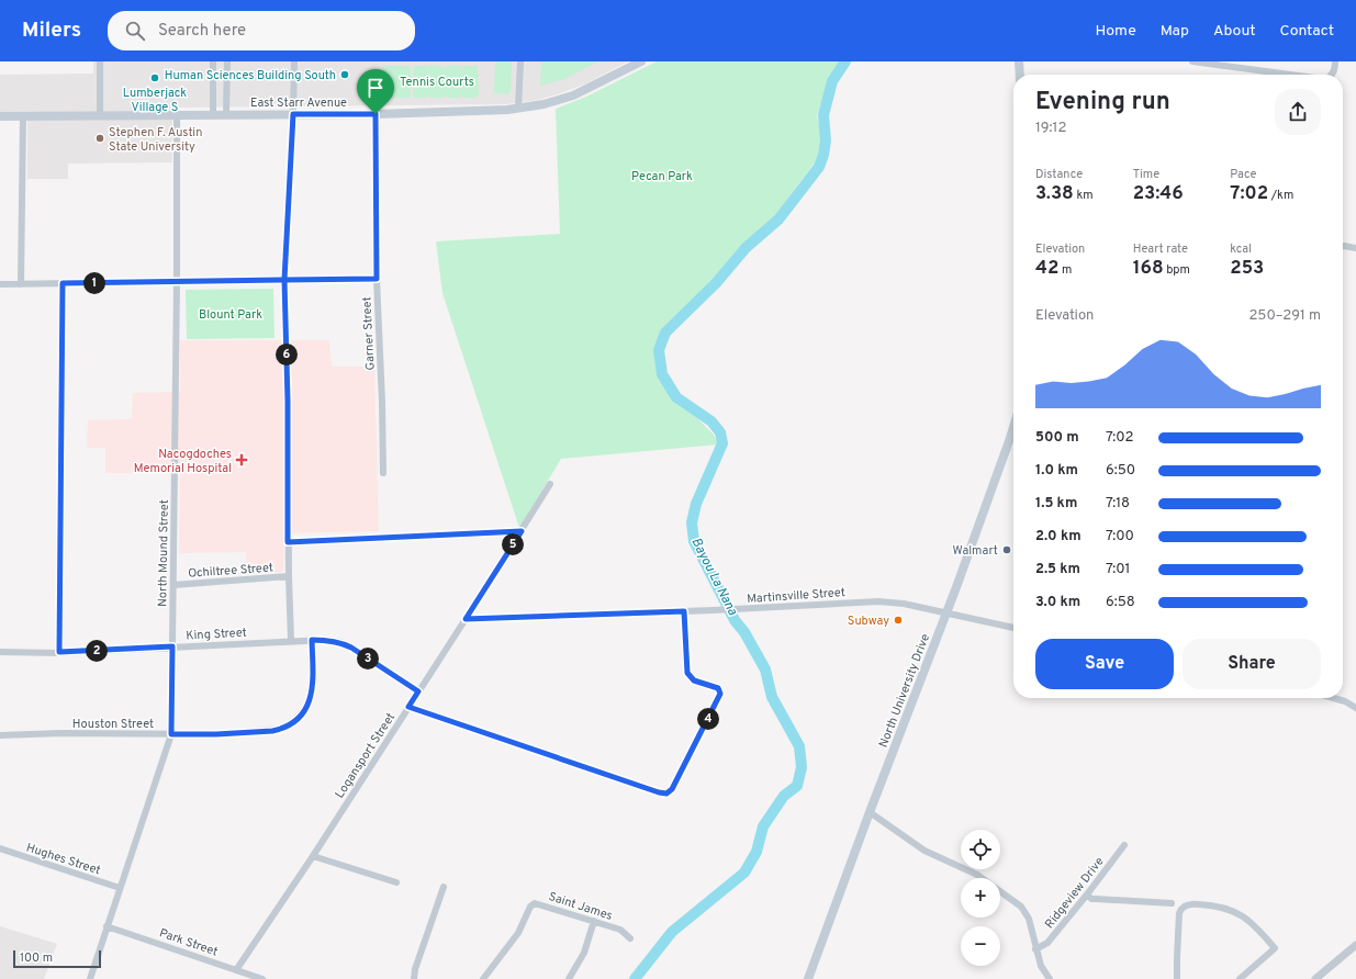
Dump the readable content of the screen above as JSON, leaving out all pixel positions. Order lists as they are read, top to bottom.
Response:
{
  "streets": {
    "main road": ["East Starr Avenue", "North University Drive"],
    "street": [
      "Garner Street",
      "North Mound Street",
      "Ochiltree Street",
      "Martinsville Street",
      "King Street",
      "Houston Street",
      "Logansport Street",
      "Hughes Street",
      "Ridgeview Drive",
      "Saint James",
      "Park Street"
    ]
  },
  "crossings": [
    ["East Starr Avenue", "Garner Street"],
    ["East Starr Avenue", "North Mound Street"],
    ["North Mound Street", "Ochiltree Street"],
    ["North Mound Street", "King Street"],
    ["North Mound Street", "Houston Street"],
    ["North Mound Street", "Hughes Street"],
    ["North Mound Street", "Park Street"],
    ["Martinsville Street", "North University Drive"],
    ["Martinsville Street", "Logansport Street"],
    ["King Street", "Houston Street"],
    ["King Street", "Logansport Street"],
    ["Logansport Street", "Park Street"]
  ],
  "water": ["Bayou La Nana"],
  "parks": ["Tennis Courts", "Pecan Park", "Blount Park"],
  "places": {
    "other": [
      "Human Sciences Building South",
      "Lumberjack Village S",
      "Stephen F. Austin State University",
      "Walmart",
      "Subway"
    ],
    "health": ["Nacogdoches Memorial Hospital"]
  },
  "scale_bar": "100 m",
  "page": {
    "header": "Milers",
    "search": "Search here",
    "nav": [
      "Home",
      "Map",
      "About",
      "Contact"
    ],
    "heading": ["Evening run", "19:12"],
    "stats": [
      ["Distance", "3.38 km"],
      ["Time", "23:46"],
      ["Pace", "7:02 /km"],
      ["Elevation", "42 m"],
      ["Heart rate", "168 bpm"],
      ["kcal", "253"]
    ],
    "pins": [
      "1",
      "6",
      "5",
      "2",
      "3",
      "4"
    ],
    "chart": ["Elevation", "250–291 m"],
    "list": [
      {
        "name": "500 m",
        "note": "7:02"
      },
      {
        "name": "1.0 km",
        "note": "6:50"
      },
      {
        "name": "1.5 km",
        "note": "7:18"
      },
      {
        "name": "2.0 km",
        "note": "7:00"
      },
      {
        "name": "2.5 km",
        "note": "7:01"
      },
      {
        "name": "3.0 km",
        "note": "6:58"
      }
    ],
    "buttons": ["Save", "Share"],
    "map_buttons": ["+", "−"],
    "scale": "100 m"
  }
}
